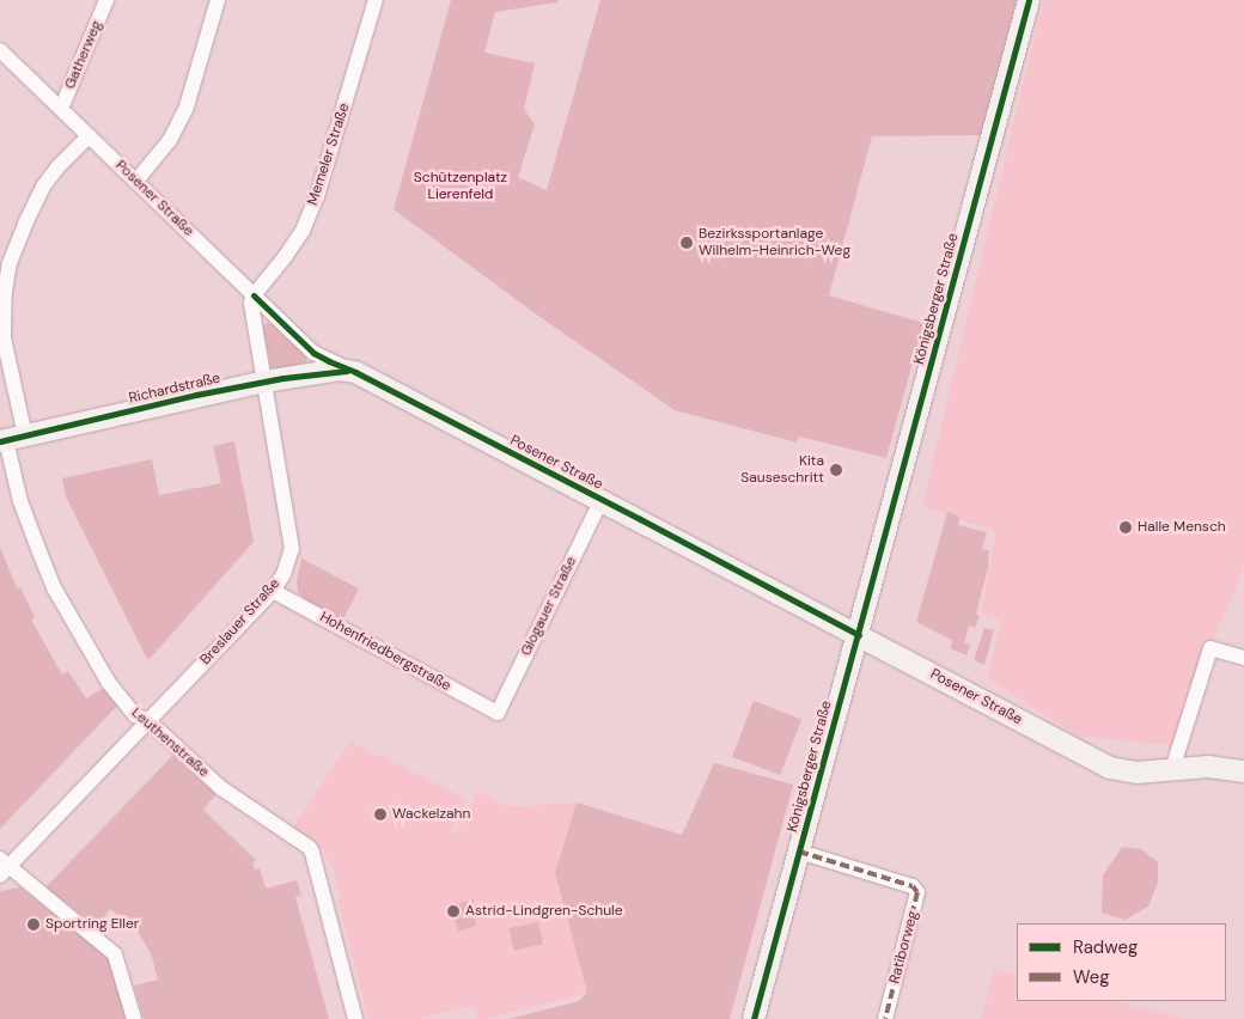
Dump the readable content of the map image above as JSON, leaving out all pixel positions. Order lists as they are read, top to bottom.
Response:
{
  "streets": {
    "street": [
      "Gatherweg",
      "Memeler Straße",
      "Posener Straße",
      "Königsberger Straße",
      "Richardstraße",
      "Glogauer Straße",
      "Breslauer Straße",
      "Hohenfriedbergstraße",
      "Leuthenstraße",
      "Ratiborweg"
    ]
  },
  "crossings": [
    ["Gatherweg", "Posener Straße"],
    ["Memeler Straße", "Posener Straße"],
    ["Memeler Straße", "Breslauer Straße"],
    ["Posener Straße", "Königsberger Straße"],
    ["Posener Straße", "Richardstraße"],
    ["Posener Straße", "Glogauer Straße"],
    ["Posener Straße", "Breslauer Straße"],
    ["Posener Straße", "Leuthenstraße"],
    ["Königsberger Straße", "Ratiborweg"],
    ["Richardstraße", "Breslauer Straße"],
    ["Richardstraße", "Leuthenstraße"],
    ["Glogauer Straße", "Hohenfriedbergstraße"],
    ["Breslauer Straße", "Hohenfriedbergstraße"],
    ["Breslauer Straße", "Leuthenstraße"]
  ],
  "parks": ["Schützenplatz Lierenfeld"],
  "places": [
    "Bezirkssportanlage Wilhelm-Heinrich-Weg",
    "Kita Sauseschritt",
    "Halle Mensch",
    "Wackelzahn",
    "Astrid-Lindgren-Schule",
    "Sportring Eller"
  ],
  "legend": ["Radweg", "Weg"]
}
